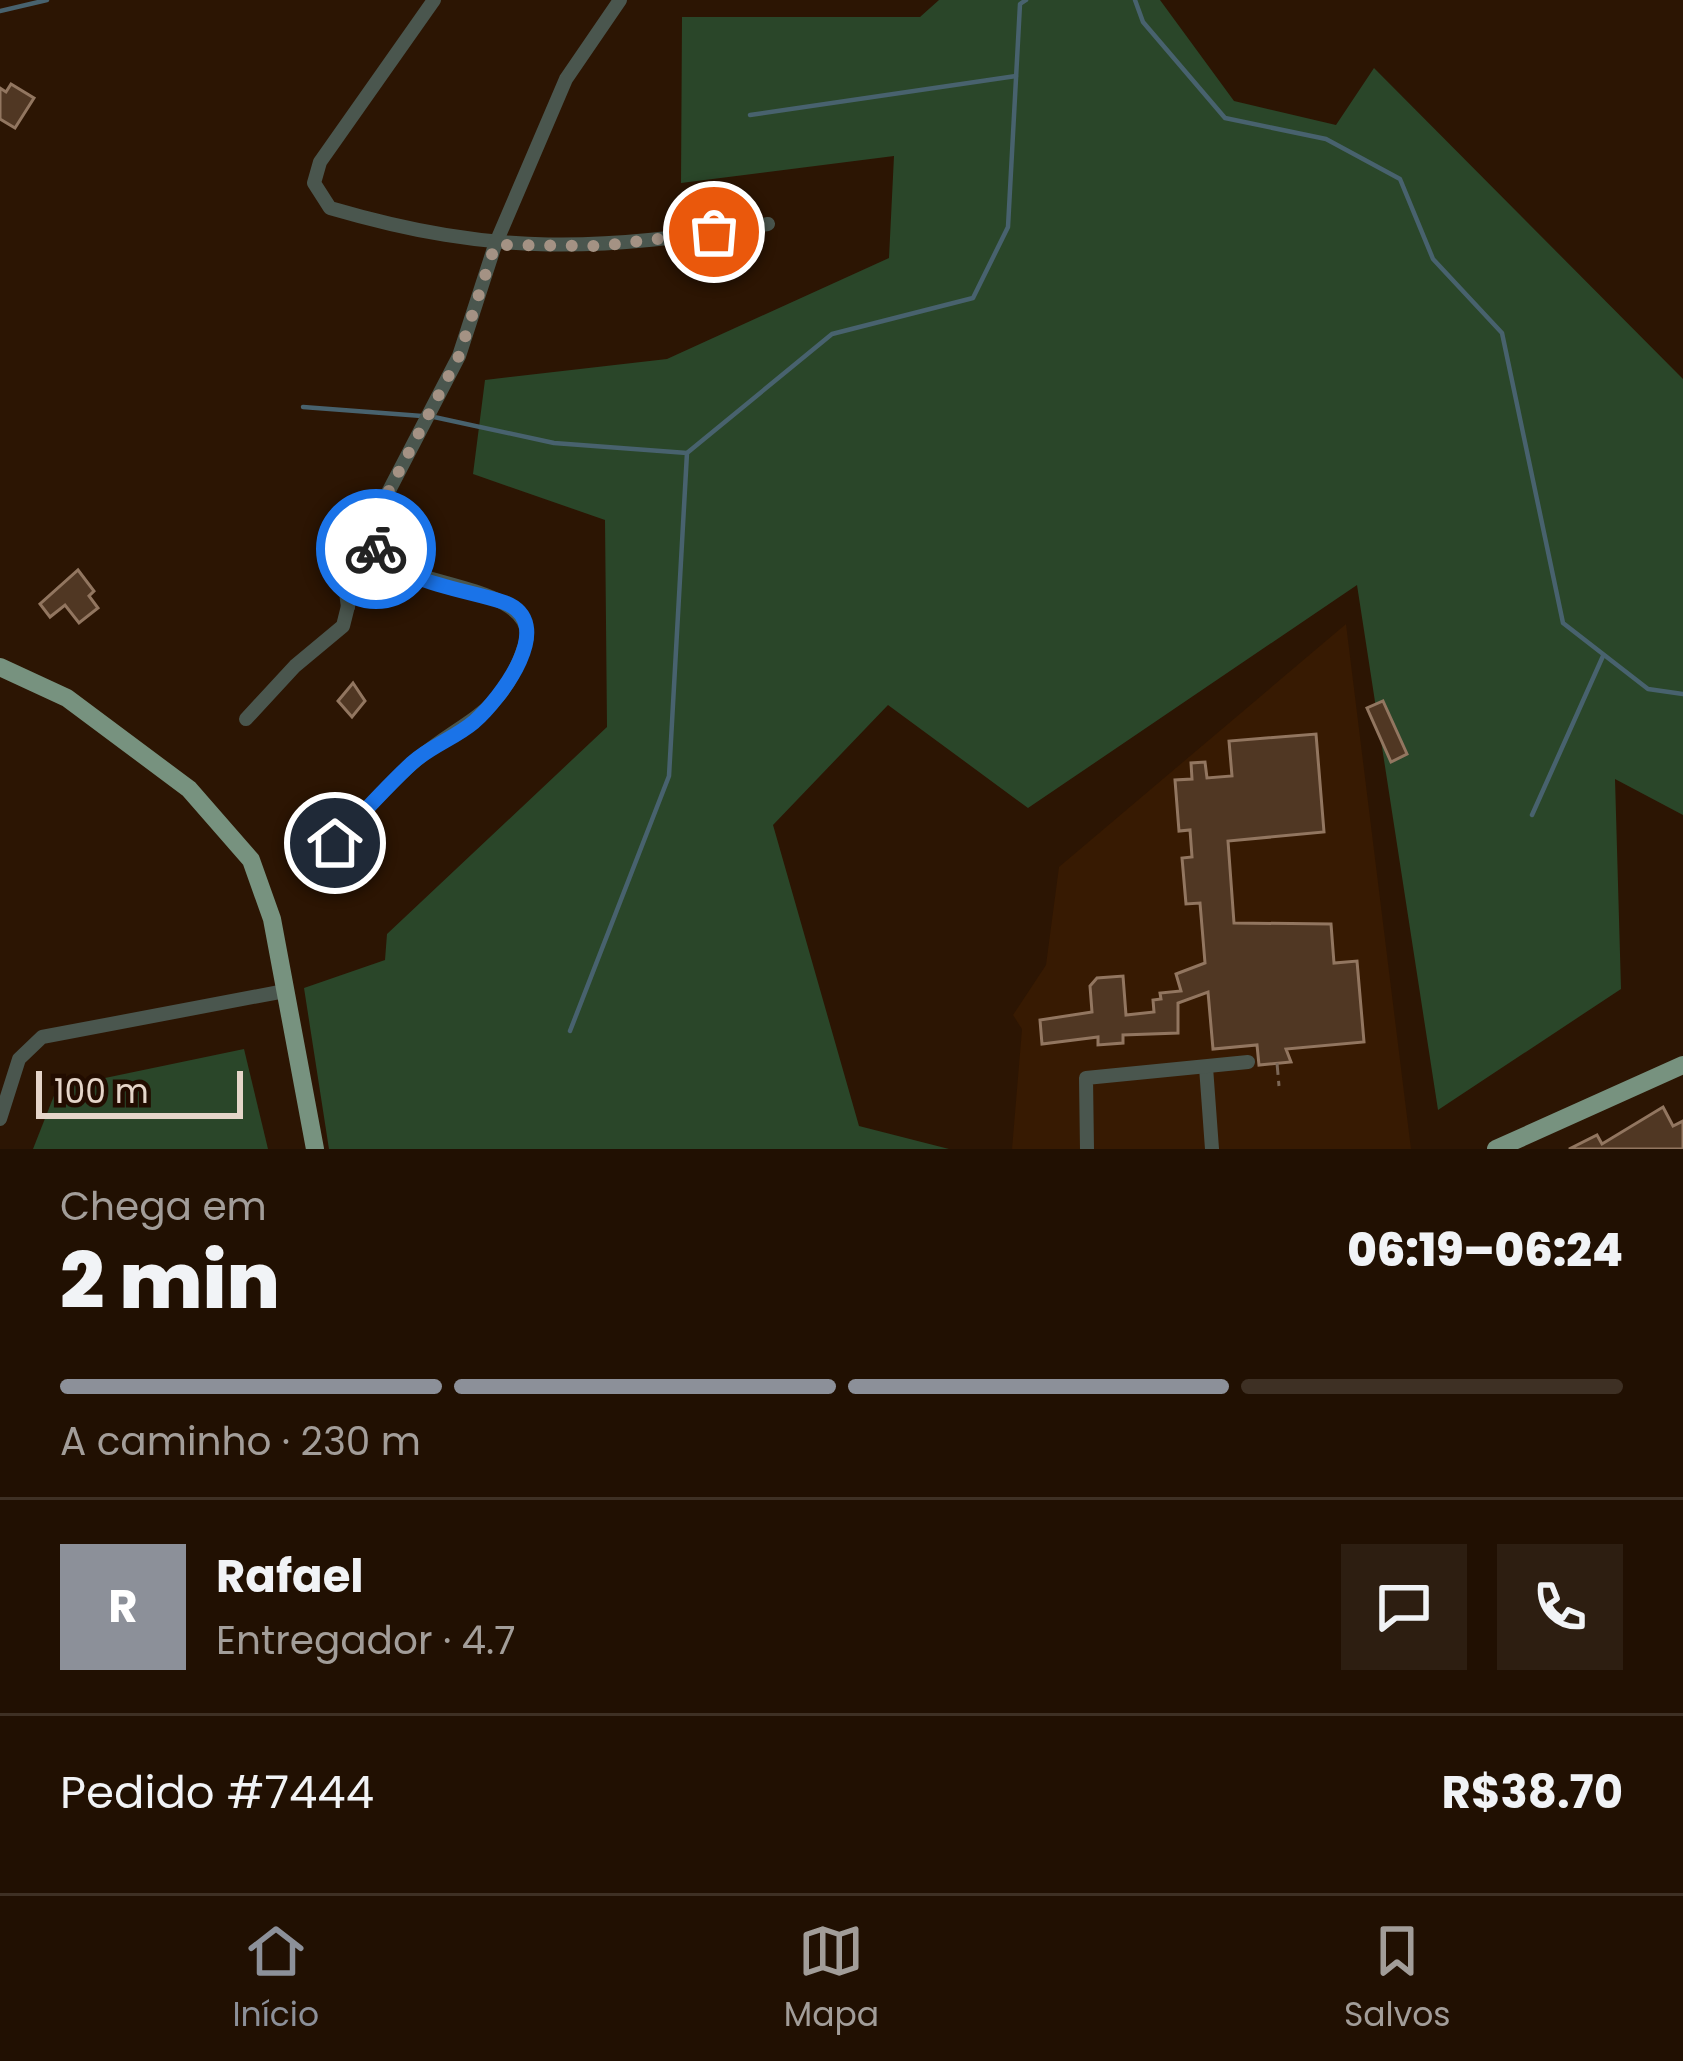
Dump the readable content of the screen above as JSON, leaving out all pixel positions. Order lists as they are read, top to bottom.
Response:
{
  "scale_bar": "100 m",
  "page": {
    "scale": "100 m",
    "heading": ["2 min", "Chega em", "06:19–06:24"],
    "panel": [
      "Rafael",
      "Entregador · 4.7",
      "Pedido #7444",
      "R$38.70"
    ],
    "bar": "A caminho · 230 m",
    "round": "R",
    "tabs": ["Início", "Mapa", "Salvos"]
  }
}
